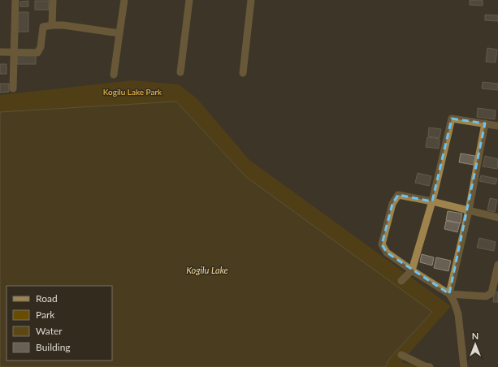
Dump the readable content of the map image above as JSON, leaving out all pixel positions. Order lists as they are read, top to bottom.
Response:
{
  "water": ["Kogilu Lake"],
  "parks": ["Kogilu Lake Park"],
  "legend": [
    "Road",
    "Park",
    "Water",
    "Building"
  ],
  "north": "top"
}
